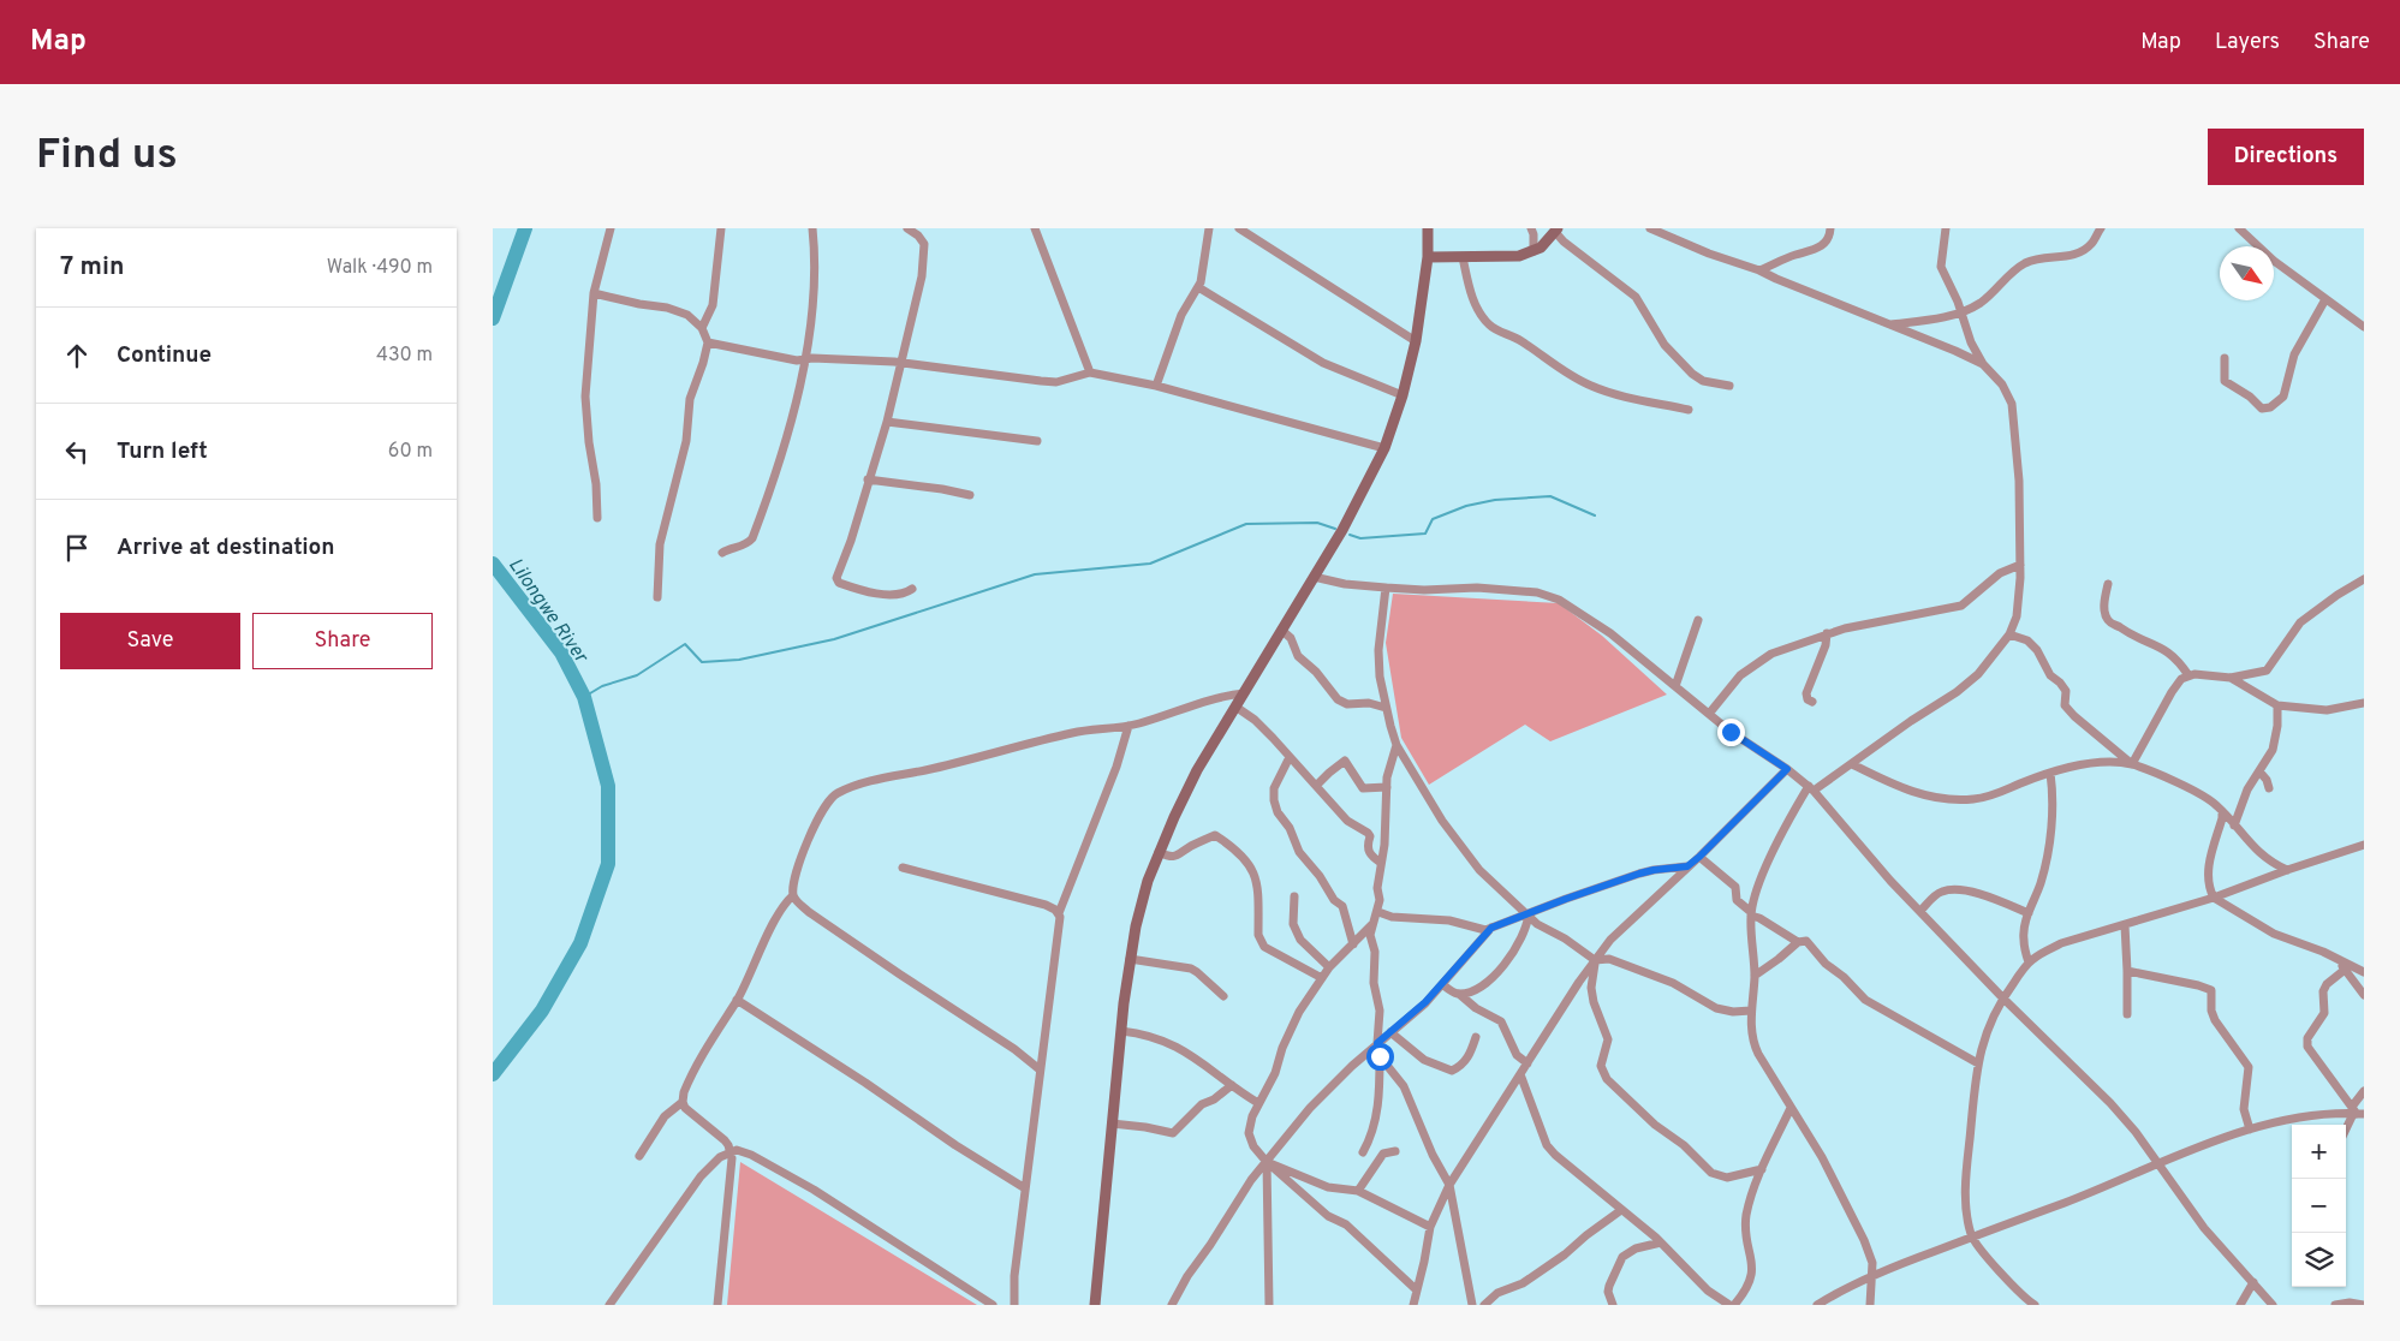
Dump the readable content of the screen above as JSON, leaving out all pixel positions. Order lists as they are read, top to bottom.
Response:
{
  "water": ["Lilongwe River"],
  "north": "bottom right",
  "page": {
    "header": "Map",
    "nav": ["Map", "Layers", "Share"],
    "buttons": [
      "Directions",
      ["Save", "Share"]
    ],
    "title": "Find us",
    "heading": ["7 min", "Walk · 490 m"],
    "list": [
      ["Continue", "430 m"],
      ["Turn left", "60 m"],
      "Arrive at destination"
    ],
    "map_buttons": ["+", "−"]
  }
}
